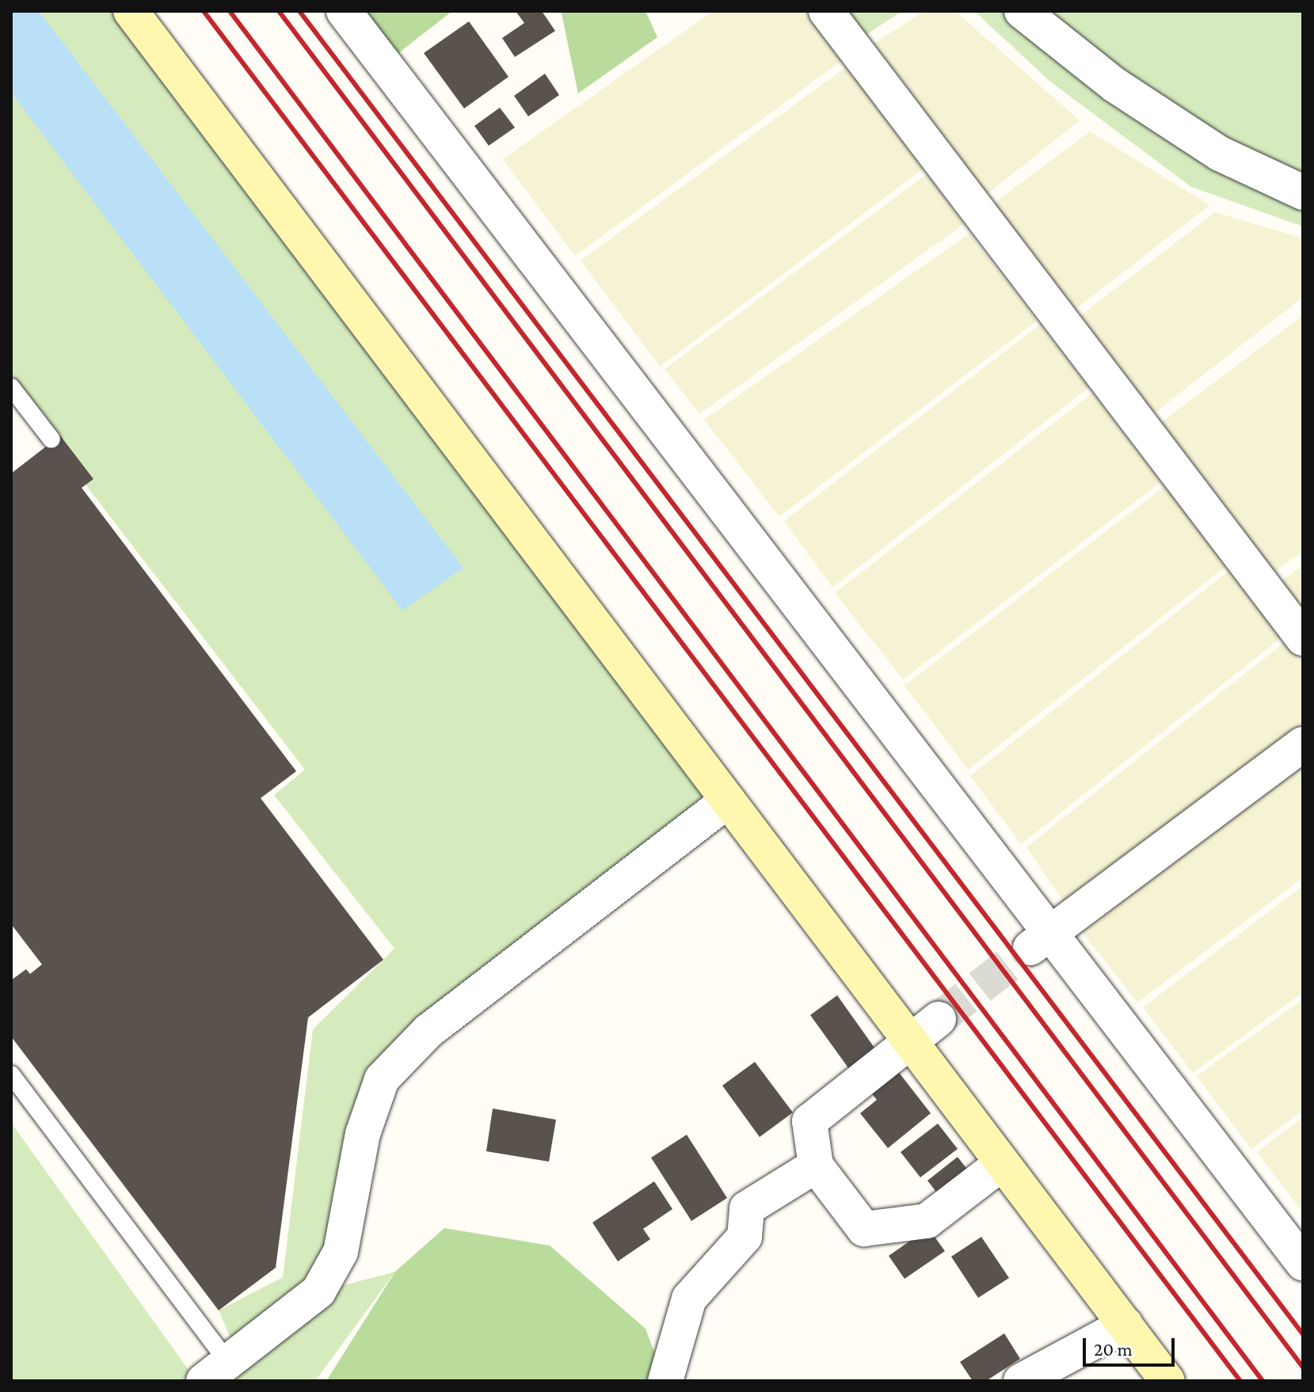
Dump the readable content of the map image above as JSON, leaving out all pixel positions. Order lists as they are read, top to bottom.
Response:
{
  "scale_bar": "20 m"
}
